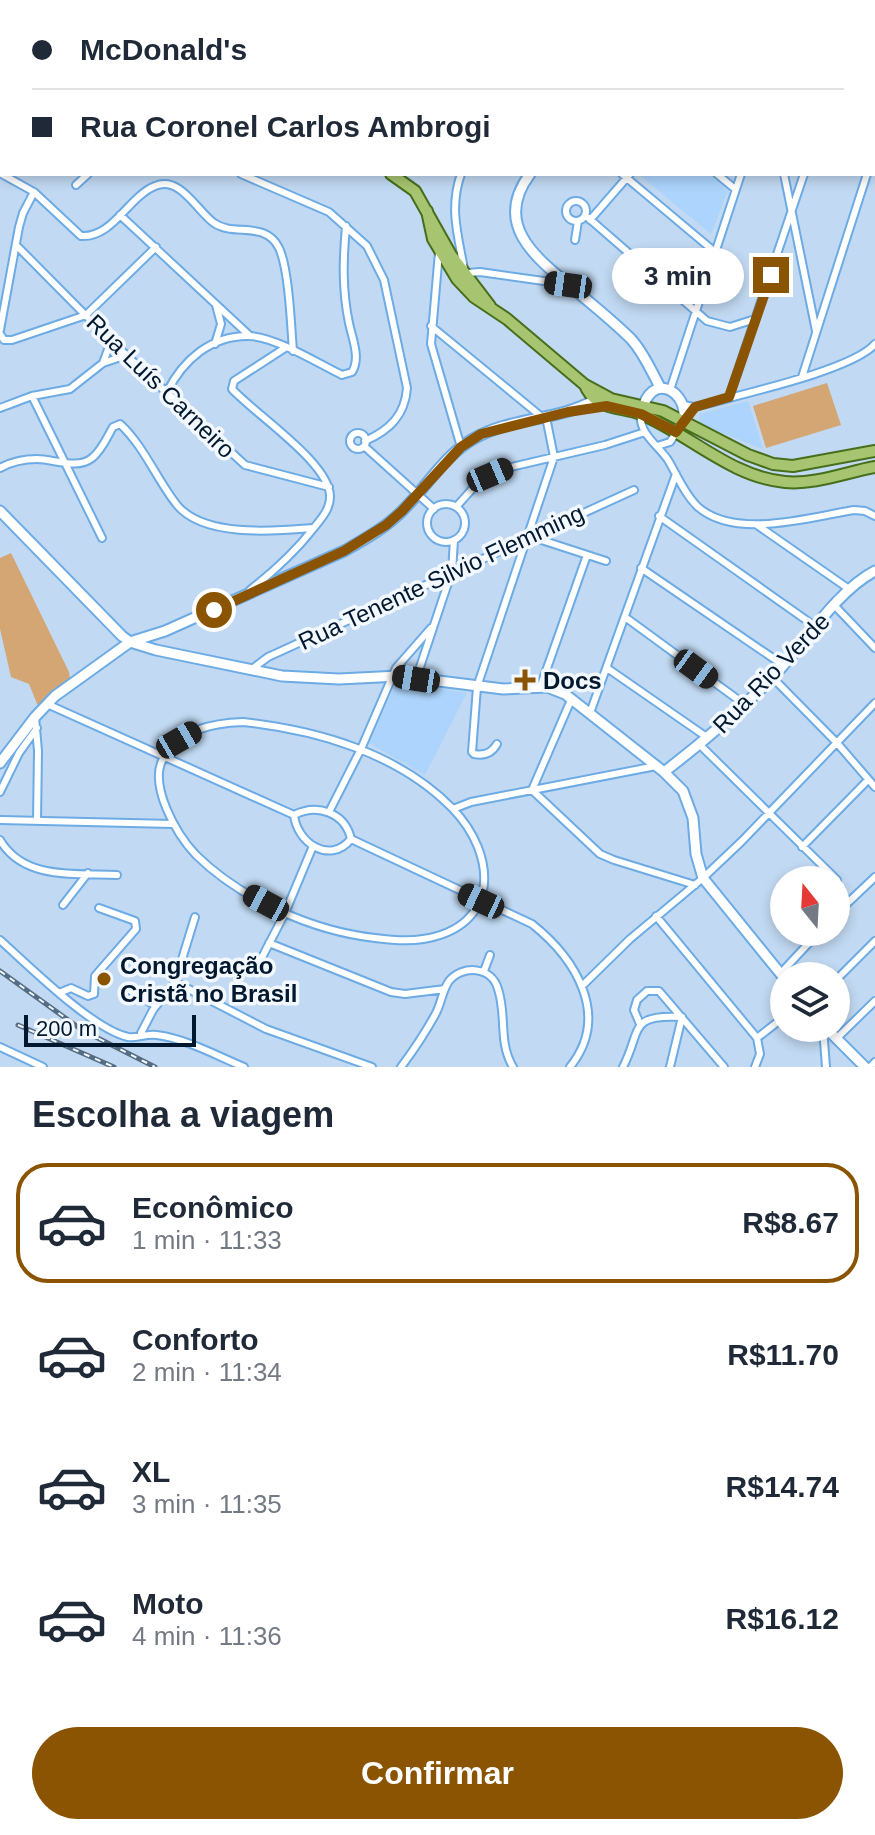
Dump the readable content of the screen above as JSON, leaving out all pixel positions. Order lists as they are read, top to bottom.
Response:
{
  "streets": {
    "main road": ["Rua Rio Verde"],
    "street": ["Rua Luís Carneiro", "Rua Tenente Silvio Flemming"]
  },
  "places": {
    "health": ["Docs"],
    "other": ["Congregação Cristã no Brasil"]
  },
  "scale_bar": "200 m",
  "north": "top",
  "page": {
    "banner": ["McDonald's", "Rua Coronel Carlos Ambrogi"],
    "bubble": "3 min",
    "scale": "200 m",
    "heading": "Escolha a viagem",
    "list": [
      {
        "name": "Econômico",
        "note": "1 min · 11:33",
        "value": "R$8.67"
      },
      {
        "name": "Conforto",
        "note": "2 min · 11:34",
        "value": "R$11.70"
      },
      {
        "name": "XL",
        "note": "3 min · 11:35",
        "value": "R$14.74"
      },
      {
        "name": "Moto",
        "note": "4 min · 11:36",
        "value": "R$16.12"
      }
    ],
    "buttons": "Confirmar"
  }
}
